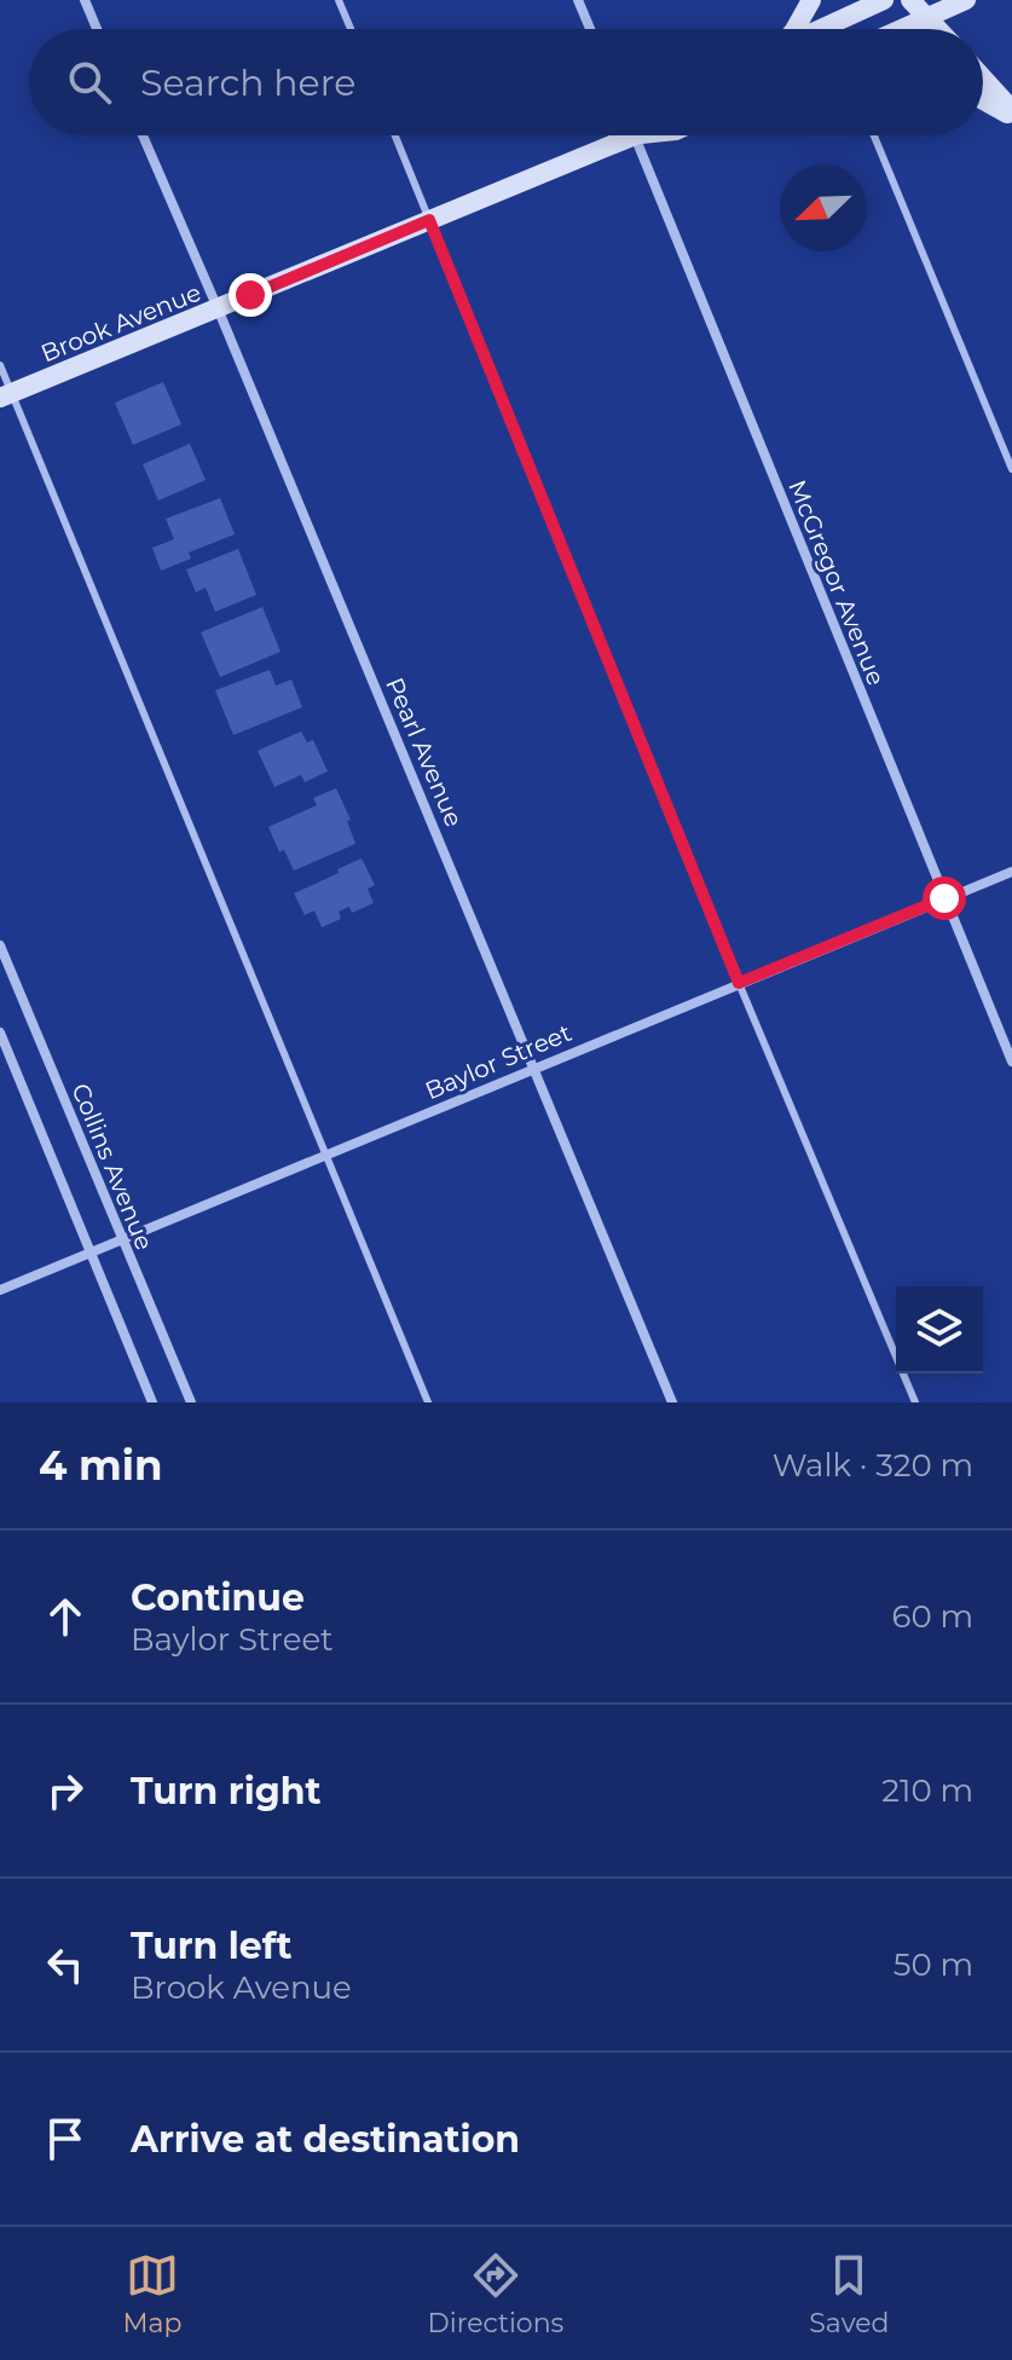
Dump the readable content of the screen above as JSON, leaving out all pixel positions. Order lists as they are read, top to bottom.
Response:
{
  "streets": {
    "street": [
      "Brook Avenue",
      "McGregor Avenue",
      "Pearl Avenue",
      "Baylor Street",
      "Collins Avenue"
    ]
  },
  "crossings": [
    ["Brook Avenue", "Pearl Avenue"],
    ["McGregor Avenue", "Baylor Street"],
    ["Pearl Avenue", "Baylor Street"],
    ["Baylor Street", "Collins Avenue"]
  ],
  "north": "bottom left",
  "page": {
    "search": "Search here",
    "heading": ["4 min", "Walk · 320 m"],
    "list": [
      ["Continue", "Baylor Street", "60 m"],
      ["Turn right", "210 m"],
      ["Turn left", "Brook Avenue", "50 m"],
      "Arrive at destination"
    ],
    "nav": ["Map", "Directions", "Saved"]
  }
}
